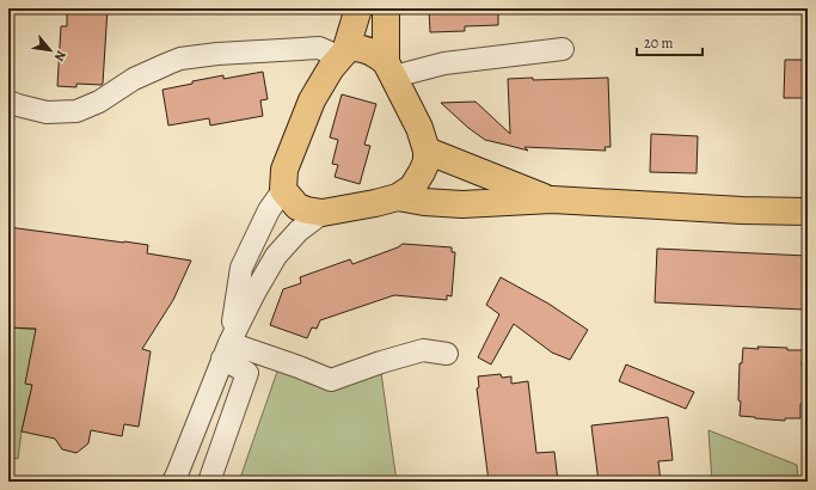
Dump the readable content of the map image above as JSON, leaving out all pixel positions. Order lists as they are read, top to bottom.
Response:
{
  "scale_bar": "20 m",
  "north": "bottom right"
}
